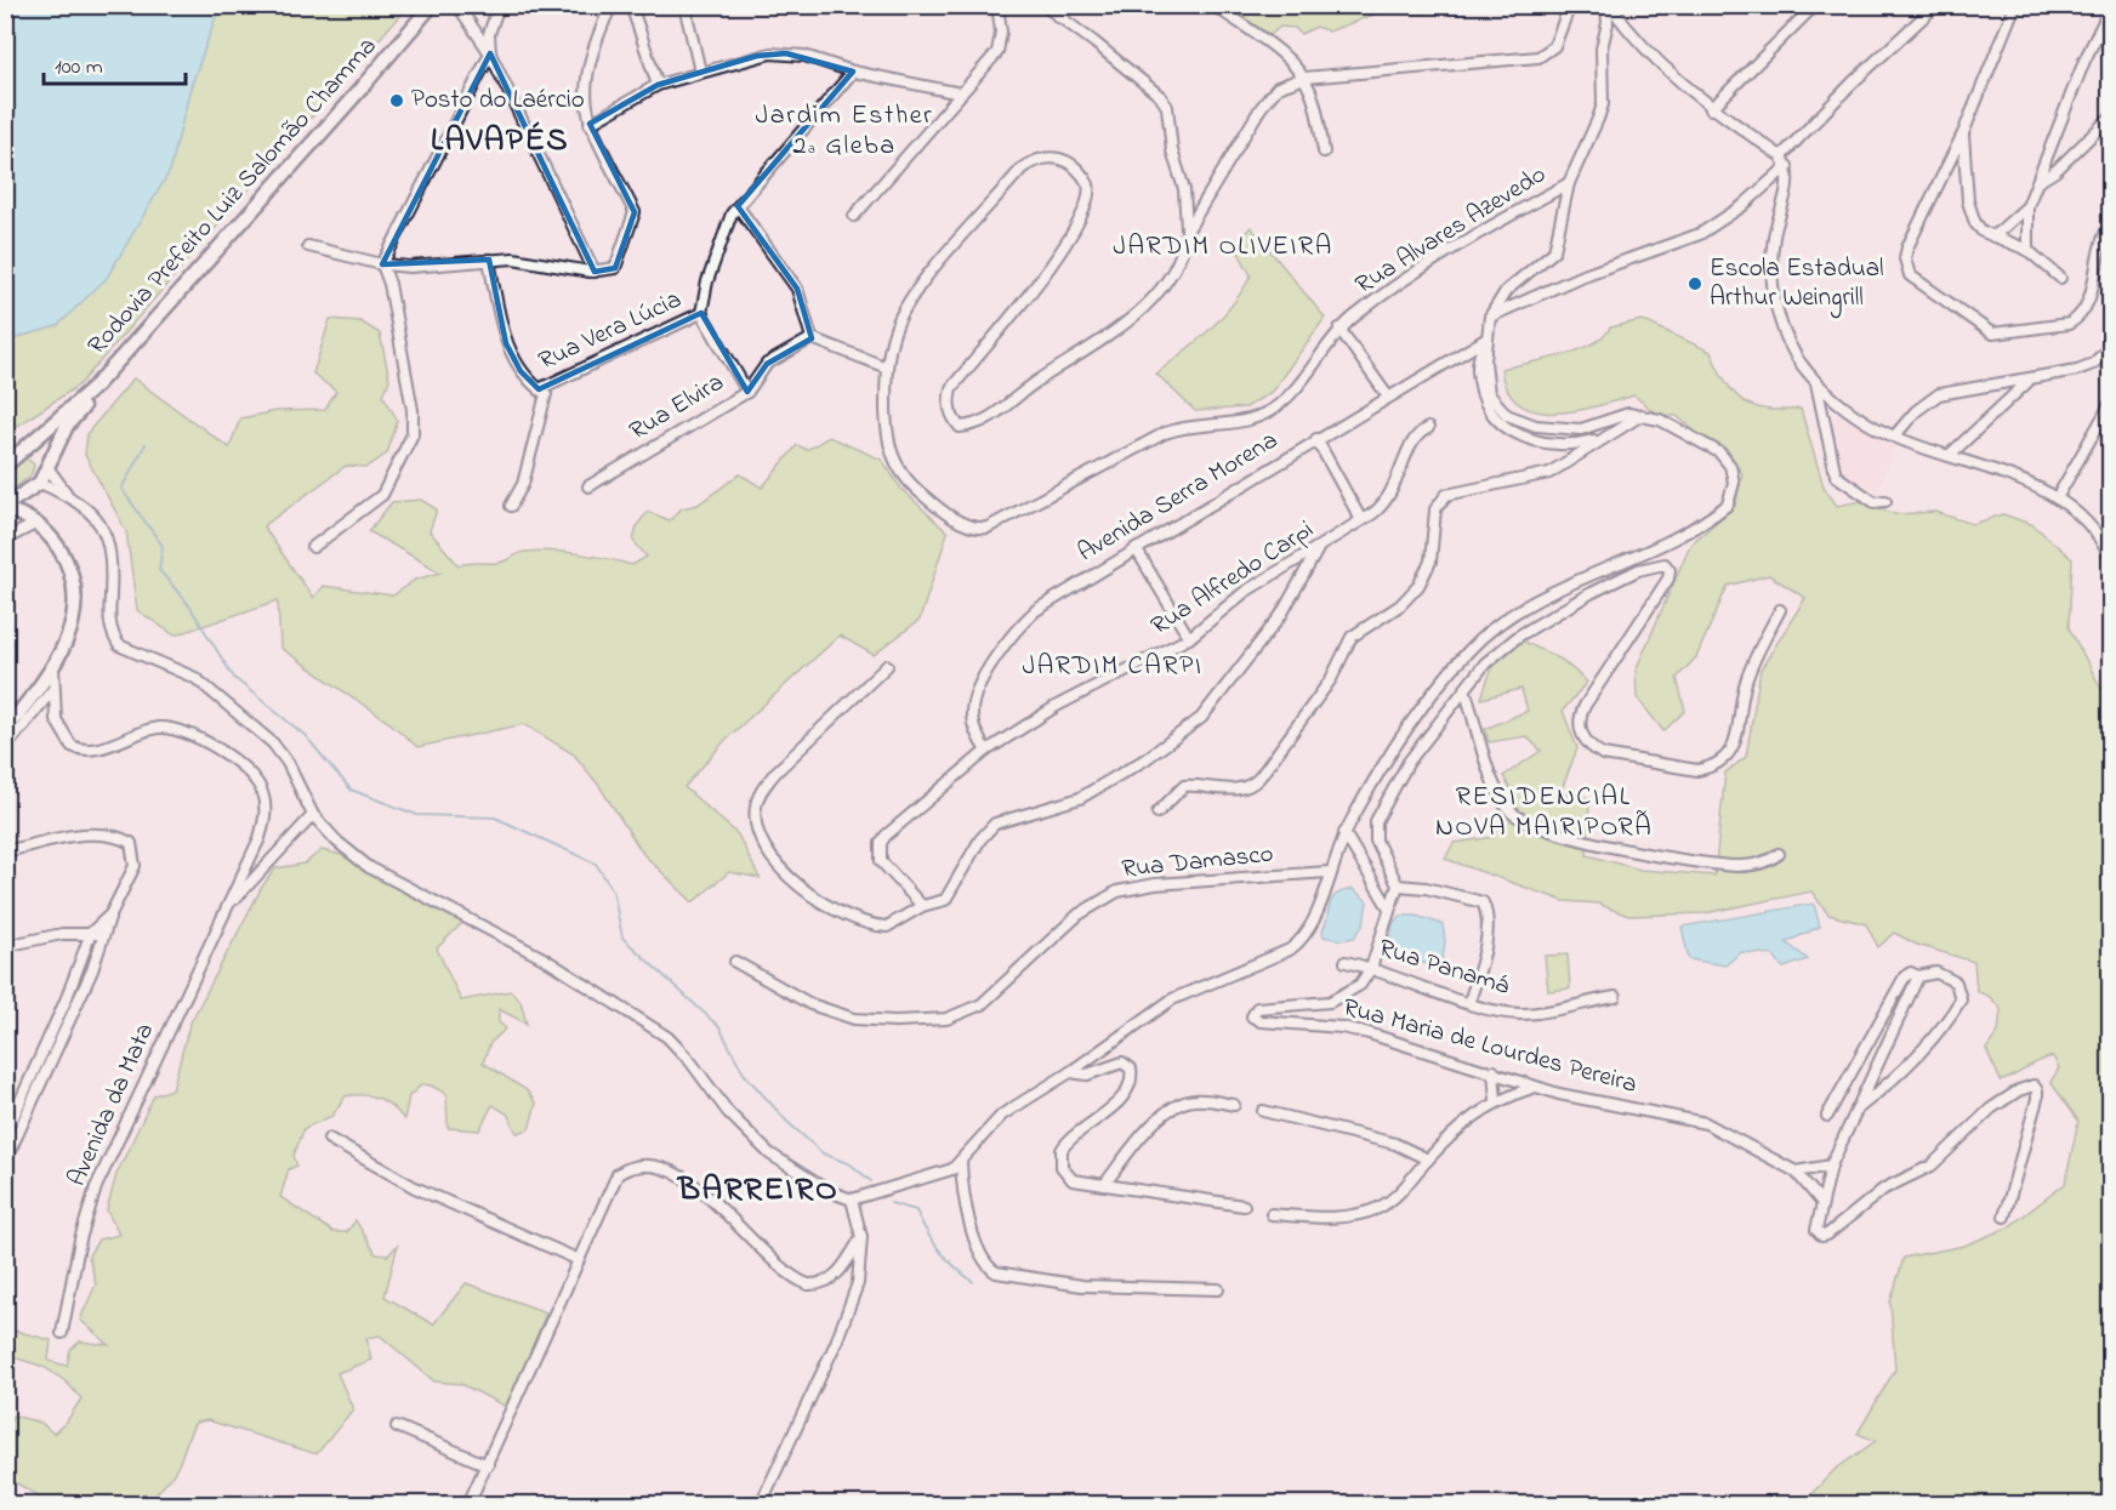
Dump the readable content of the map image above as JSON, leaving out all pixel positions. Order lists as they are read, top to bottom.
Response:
{
  "streets": {
    "main road": ["Rodovia Prefeito Luiz Salomão Chamma"],
    "street": [
      "Rua Alvares Azevedo",
      "Rua Vera Lúcia",
      "Rua Elvira",
      "Avenida Serra Morena",
      "Rua Alfredo Carpi",
      "Rua Damasco",
      "Rua Panamá",
      "Rua Maria de Lourdes Pereira",
      "Avenida da Mata"
    ]
  },
  "crossings": [
    ["Rua Vera Lúcia", "Rua Elvira"],
    ["Avenida Serra Morena", "Rua Alfredo Carpi"],
    ["Rua Panamá", "Rua Maria de Lourdes Pereira"]
  ],
  "districts": [
    "Jardim Esther 2ª Gleba",
    "LAVAPÉS",
    "JARDIM OLIVEIRA",
    "JARDIM CARPI",
    "RESIDENCIAL NOVA MAIRIPORÃ",
    "BARREIRO"
  ],
  "places": ["Posto do Laércio", "Escola Estadual Arthur Weingrill"],
  "scale_bar": "100 m"
}
